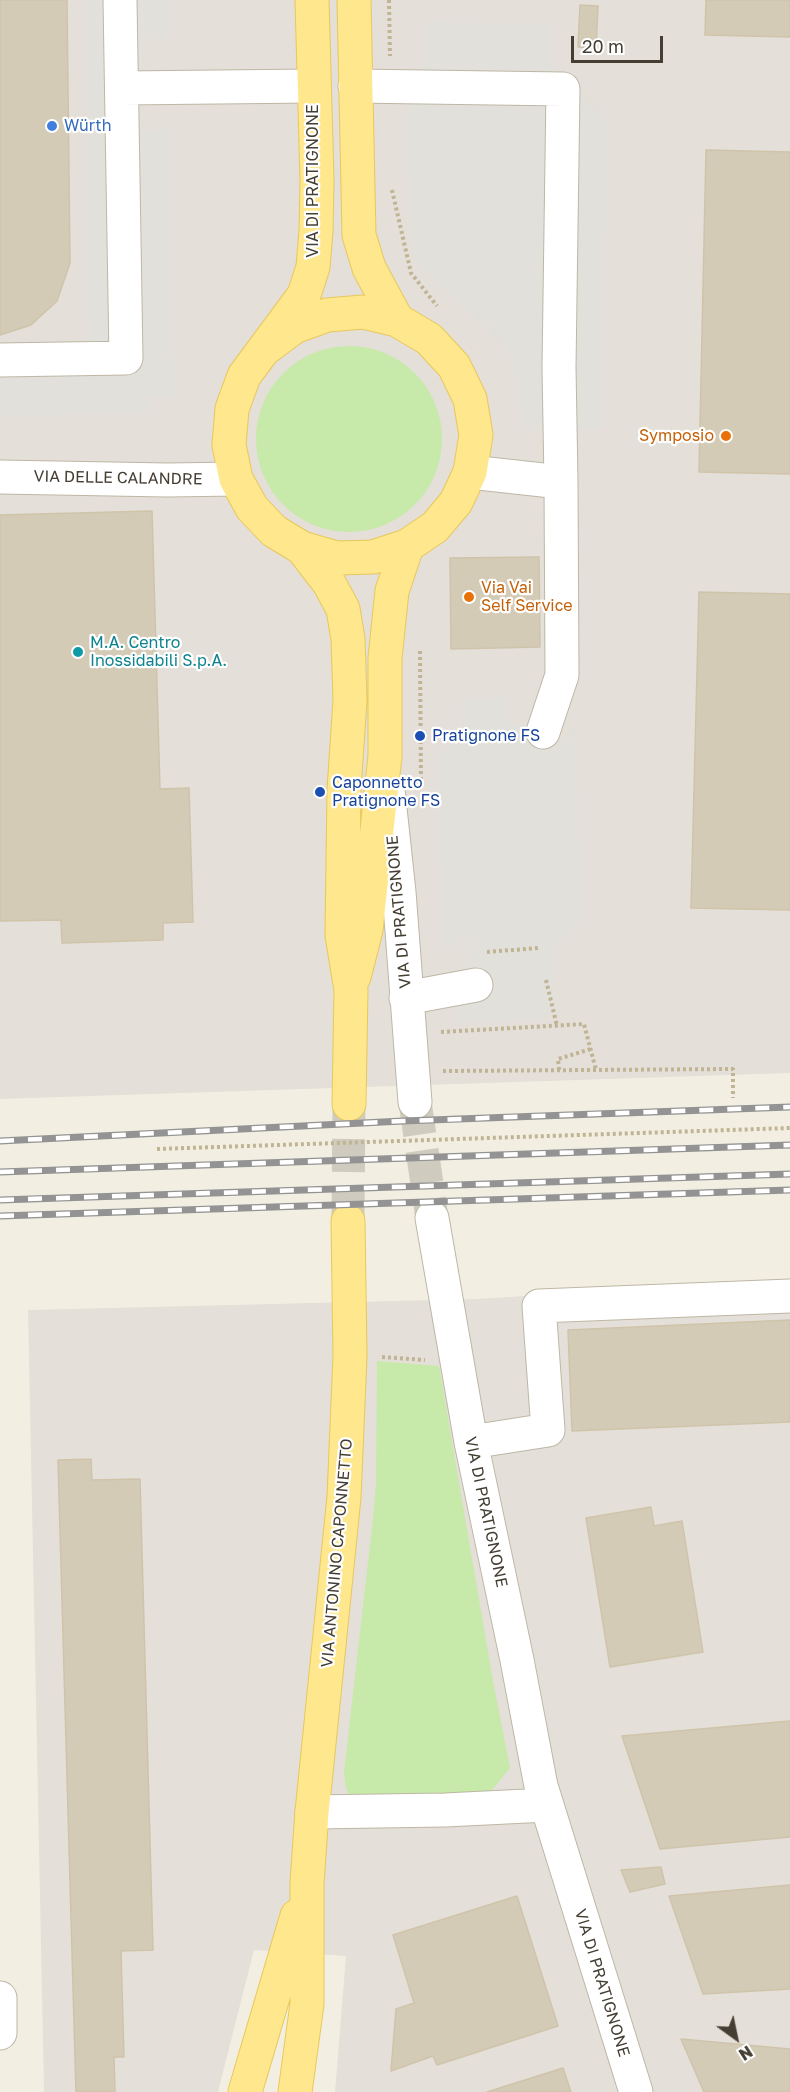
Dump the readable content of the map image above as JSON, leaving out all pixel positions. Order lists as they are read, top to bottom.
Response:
{
  "streets": {
    "main road": ["VIA DI PRATIGNONE", "VIA ANTONINO CAPONNETTO"],
    "street": ["VIA DELLE CALANDRE"]
  },
  "crossings": [
    ["VIA DI PRATIGNONE", "VIA DELLE CALANDRE"]
  ],
  "places": [
    "Würth",
    "Symposio",
    "Via Vai Self Service",
    "M.A. Centro Inossidabili S.p.A.",
    "Pratignone FS",
    "Caponnetto Pratignone FS"
  ],
  "scale_bar": "20 m",
  "north": "bottom right"
}
